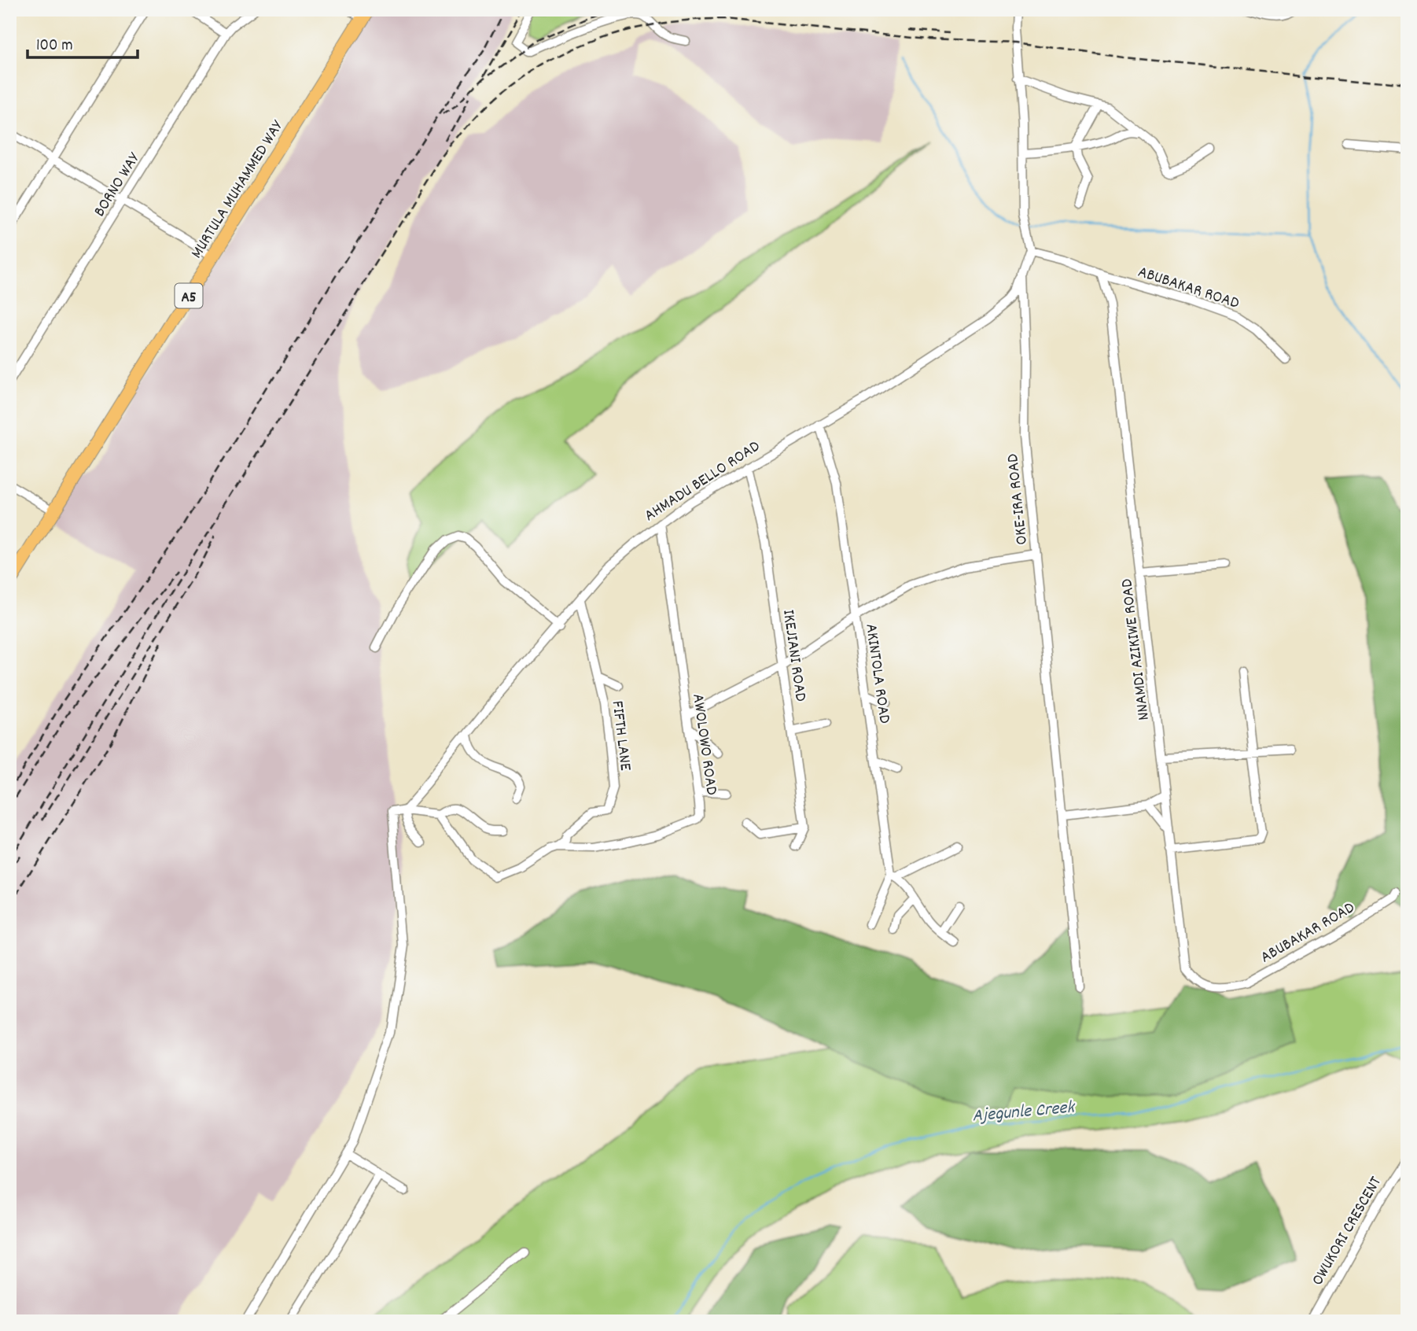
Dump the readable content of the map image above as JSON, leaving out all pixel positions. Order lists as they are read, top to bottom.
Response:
{
  "streets": {
    "main road": ["MURTULA MUHAMMED WAY", "A5"],
    "street": [
      "BORNO WAY",
      "ABUBAKAR ROAD",
      "AHMADU BELLO ROAD",
      "OKE-IRA ROAD",
      "NNAMDI AZIKIWE ROAD",
      "IKEJIANI ROAD",
      "AKINTOLA ROAD",
      "FIFTH LANE",
      "AWOLOWO ROAD",
      "OWUKORI CRESCENT"
    ]
  },
  "crossings": [
    ["ABUBAKAR ROAD", "NNAMDI AZIKIWE ROAD"],
    ["AHMADU BELLO ROAD", "OKE-IRA ROAD"],
    ["AHMADU BELLO ROAD", "IKEJIANI ROAD"],
    ["AHMADU BELLO ROAD", "AKINTOLA ROAD"],
    ["AHMADU BELLO ROAD", "FIFTH LANE"],
    ["AHMADU BELLO ROAD", "AWOLOWO ROAD"],
    ["FIFTH LANE", "AWOLOWO ROAD"]
  ],
  "water": ["Ajegunle Creek"],
  "scale_bar": "100 m"
}
